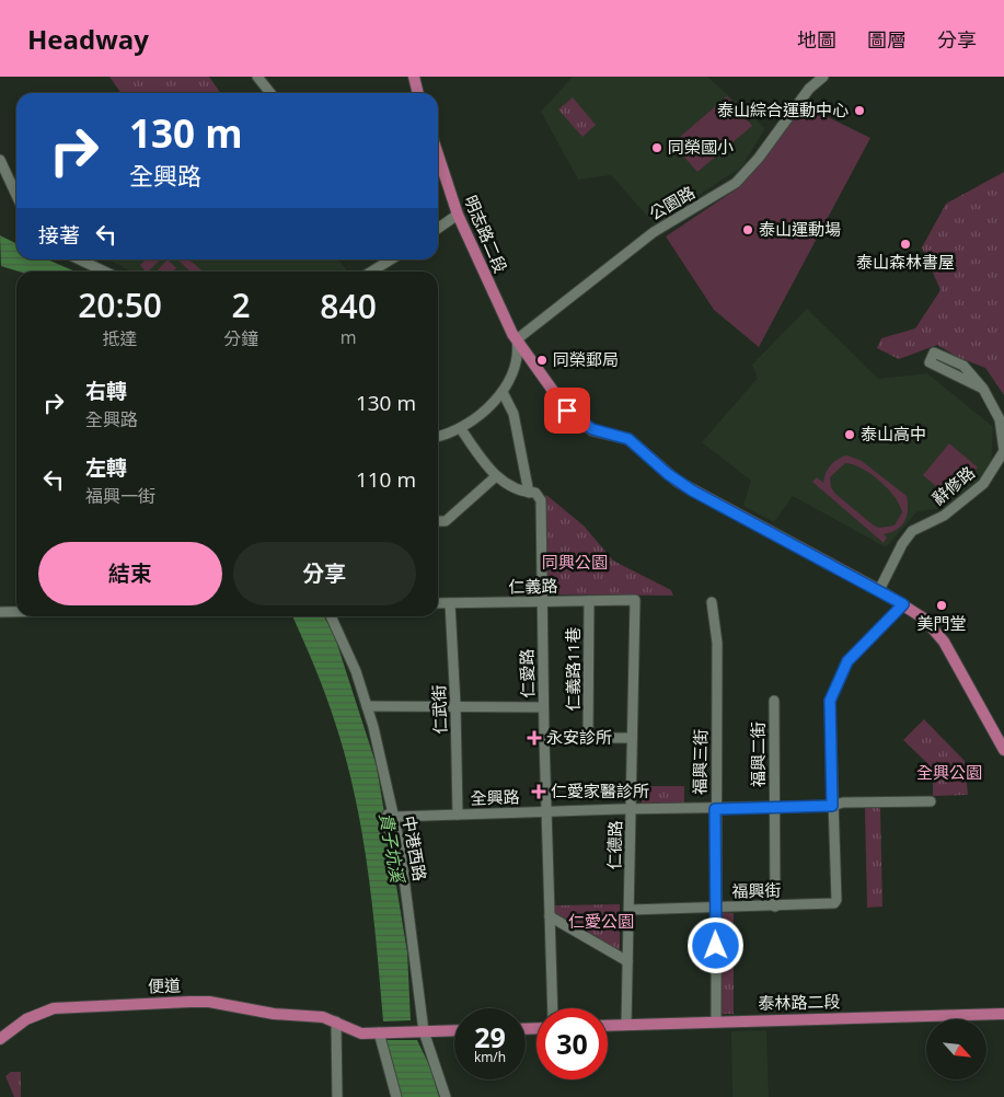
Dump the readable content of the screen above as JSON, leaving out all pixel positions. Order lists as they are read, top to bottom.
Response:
{
  "streets": {
    "main road": ["明志路二段", "便道", "泰林路二段"],
    "street": [
      "公園路",
      "辭修路",
      "仁義路",
      "仁義路11巷",
      "仁愛路",
      "仁武街",
      "福興二街",
      "福興三街",
      "全興路",
      "仁德路",
      "中港西路",
      "福興街"
    ]
  },
  "crossings": [
    ["公園路", "明志路二段"],
    ["明志路二段", "辭修路"],
    ["仁義路", "仁義路11巷"],
    ["仁義路", "仁愛路"],
    ["仁義路", "仁武街"],
    ["仁義路", "仁德路"],
    ["仁愛路", "全興路"],
    ["仁武街", "全興路"],
    ["福興二街", "全興路"],
    ["福興二街", "福興街"],
    ["福興三街", "全興路"],
    ["福興三街", "福興街"],
    ["福興三街", "泰林路二段"],
    ["全興路", "仁德路"],
    ["全興路", "中港西路"],
    ["全興路", "福興街"],
    ["仁德路", "福興街"],
    ["仁德路", "泰林路二段"]
  ],
  "water": ["貴子坑溪"],
  "parks": ["同興公園", "全興公園", "仁愛公園"],
  "places": {
    "other": [
      "泰山綜合運動中心",
      "同榮國小",
      "泰山運動場",
      "泰山森林書屋",
      "同榮郵局",
      "泰山高中",
      "美門堂"
    ],
    "health": ["永安診所", "仁愛家醫診所"]
  },
  "north": "bottom right",
  "page": {
    "header": "Headway",
    "nav": ["地圖", "圖層", "分享"],
    "turn": ["130 m", "全興路"],
    "then": "接著",
    "eta": [
      "20:50",
      "抵達",
      "2",
      "分鐘",
      "840",
      "m"
    ],
    "list": [
      {
        "name": "右轉",
        "note": "全興路",
        "value": "130 m"
      },
      {
        "name": "左轉",
        "note": "福興一街",
        "value": "110 m"
      }
    ],
    "buttons": ["結束", "分享"],
    "speed": "29 km/h",
    "limit": "30"
  }
}
